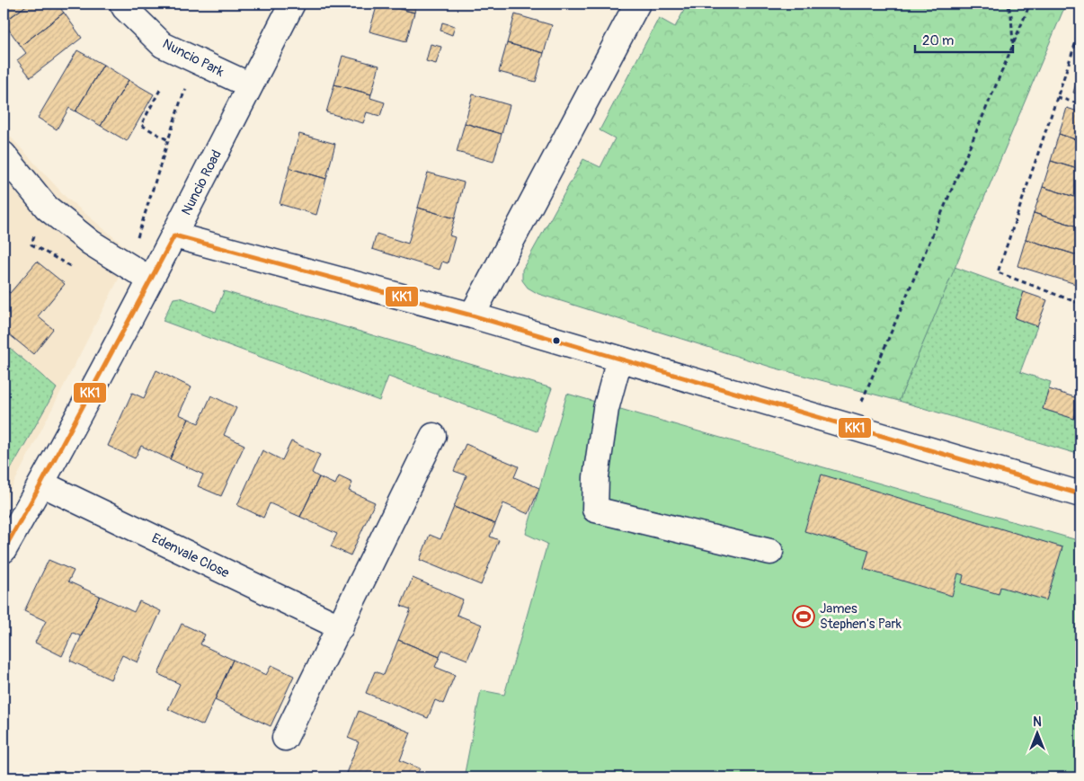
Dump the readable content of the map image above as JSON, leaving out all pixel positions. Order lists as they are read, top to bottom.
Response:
{
  "streets": {
    "street": ["Nuncio Park", "Nuncio Road", "Edenvale Close"]
  },
  "crossings": [
    ["Nuncio Park", "Nuncio Road"],
    ["Nuncio Road", "Edenvale Close"]
  ],
  "places": {
    "sports": ["James Stephen's Park"]
  },
  "lines": ["transit line KK1"],
  "scale_bar": "20 m",
  "north": "top"
}
